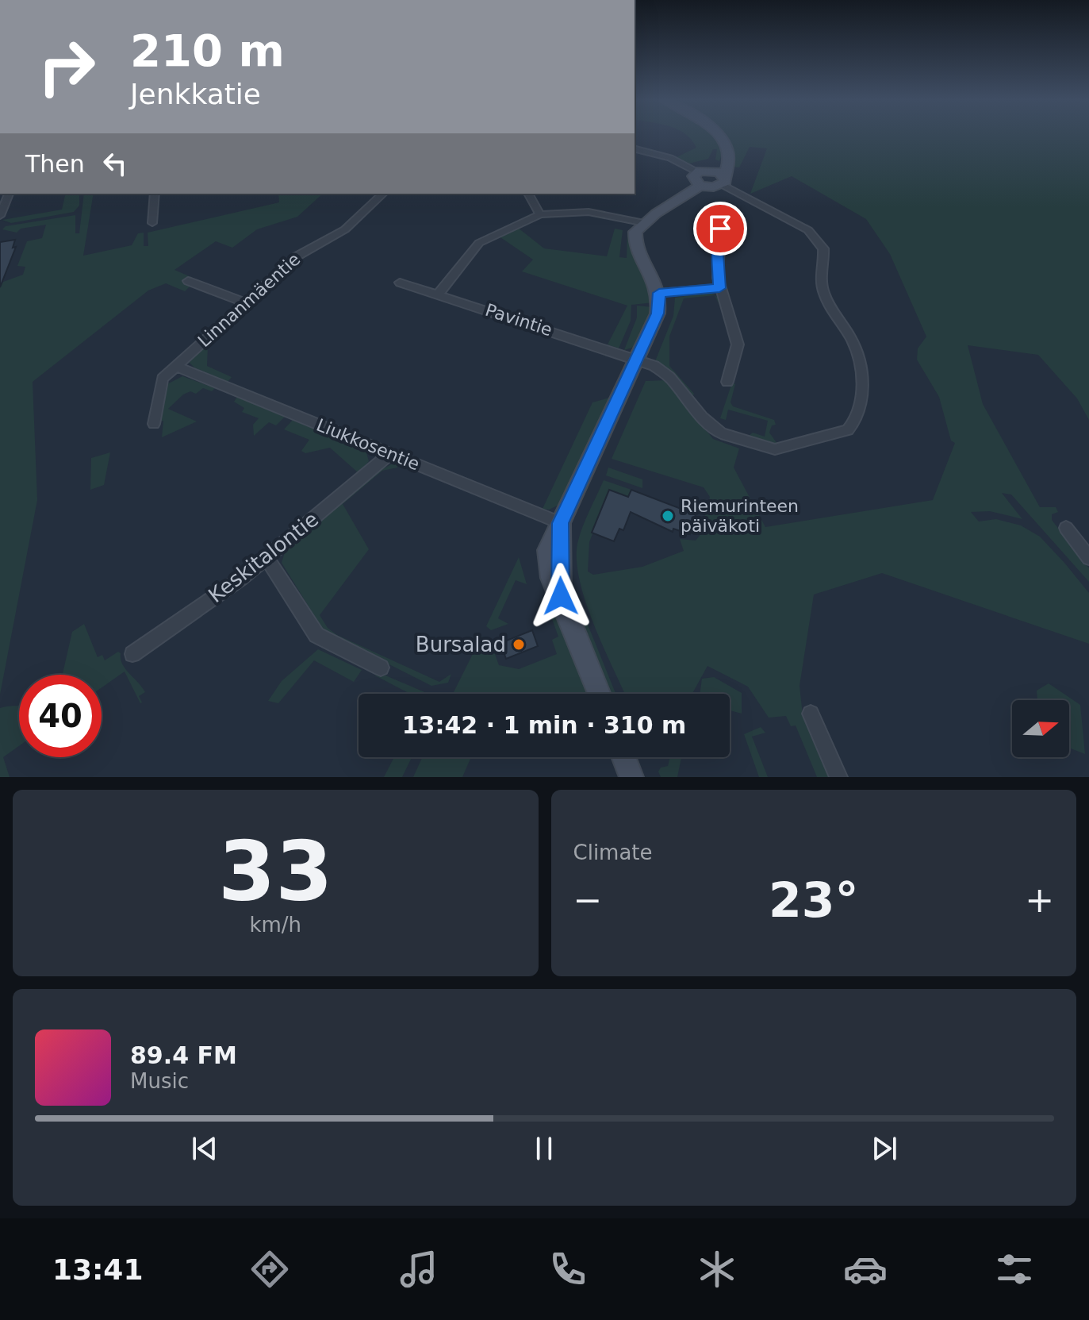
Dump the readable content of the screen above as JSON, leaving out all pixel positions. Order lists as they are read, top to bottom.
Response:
{
  "streets": {
    "street": [
      "Linnanmäentie",
      "Pavintie",
      "Liukkosentie",
      "Keskitalontie"
    ]
  },
  "crossings": [
    ["Linnanmäentie", "Liukkosentie"],
    ["Liukkosentie", "Keskitalontie"]
  ],
  "places": ["Riemurinteen päiväkoti", "Bursalad"],
  "north": "right",
  "page": {
    "turn": ["210 m", "Jenkkatie"],
    "then": "Then",
    "limit": "40",
    "trip": "13:42 · 1 min · 310 m",
    "tile": [
      ["33", "km/h"],
      "Climate"
    ],
    "heat": ["−", "23°", "+"],
    "song": ["89.4 FM", "Music"],
    "tabs": "13:41"
  }
}
